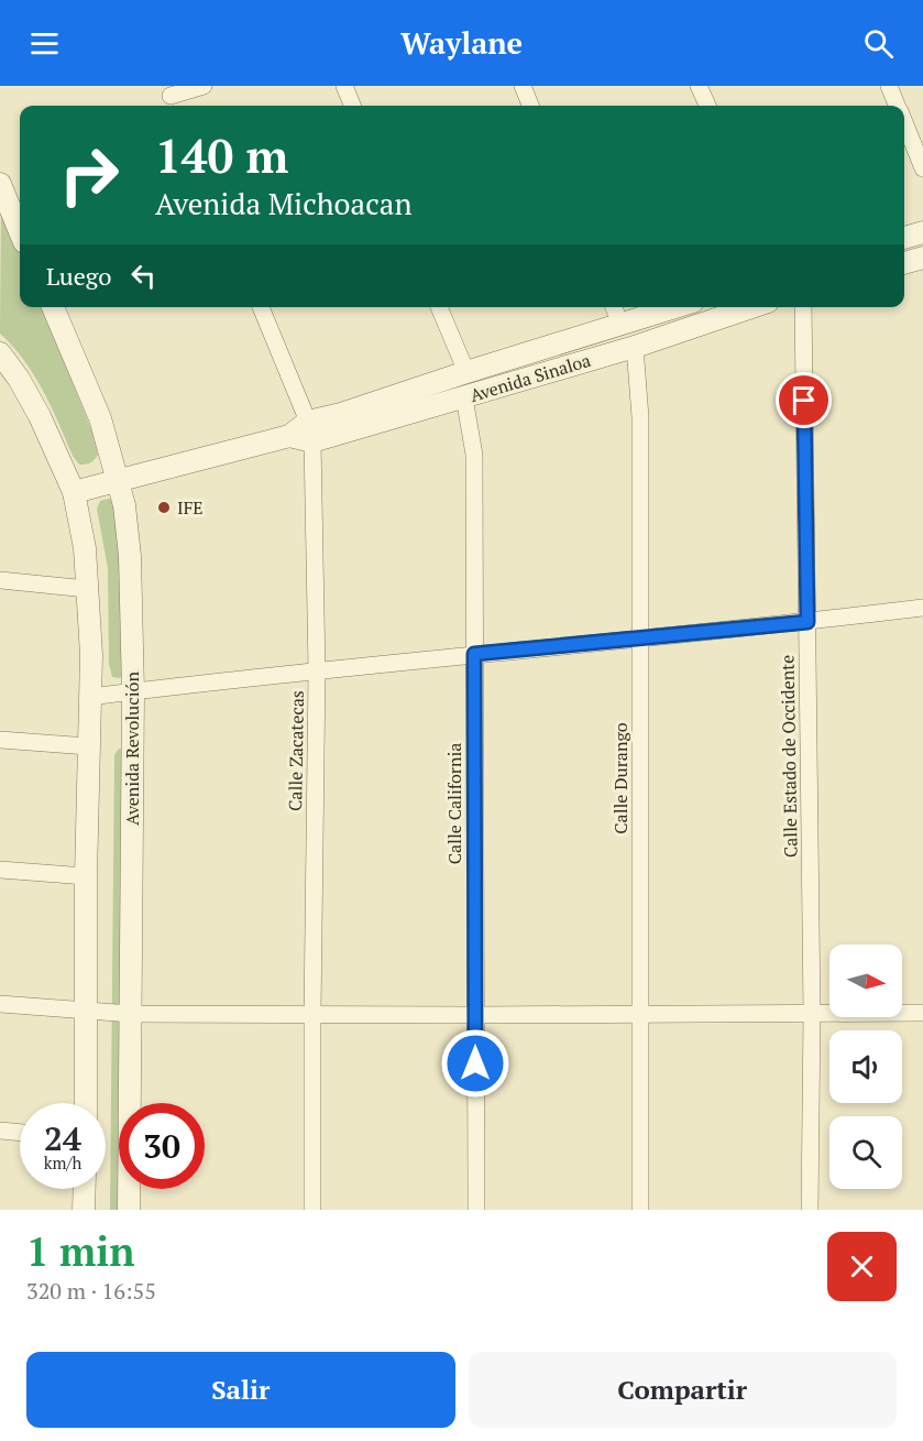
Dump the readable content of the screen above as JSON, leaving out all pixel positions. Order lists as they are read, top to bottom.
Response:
{
  "streets": {
    "street": [
      "Avenida Sinaloa",
      "Avenida Revolución",
      "Calle Zacatecas",
      "Calle Estado de Occidente",
      "Calle Durango",
      "Calle California"
    ]
  },
  "crossings": [
    ["Avenida Sinaloa", "Avenida Revolución"],
    ["Avenida Sinaloa", "Calle Zacatecas"],
    ["Avenida Sinaloa", "Calle Durango"],
    ["Avenida Sinaloa", "Calle California"]
  ],
  "places": ["IFE"],
  "north": "right",
  "page": {
    "header": "Waylane",
    "turn": ["140 m", "Avenida Michoacan"],
    "then": "Luego",
    "speed": "24 km/h",
    "limit": "30",
    "heading": ["1 min", "320 m · 16:55"],
    "buttons": ["Salir", "Compartir"]
  }
}
